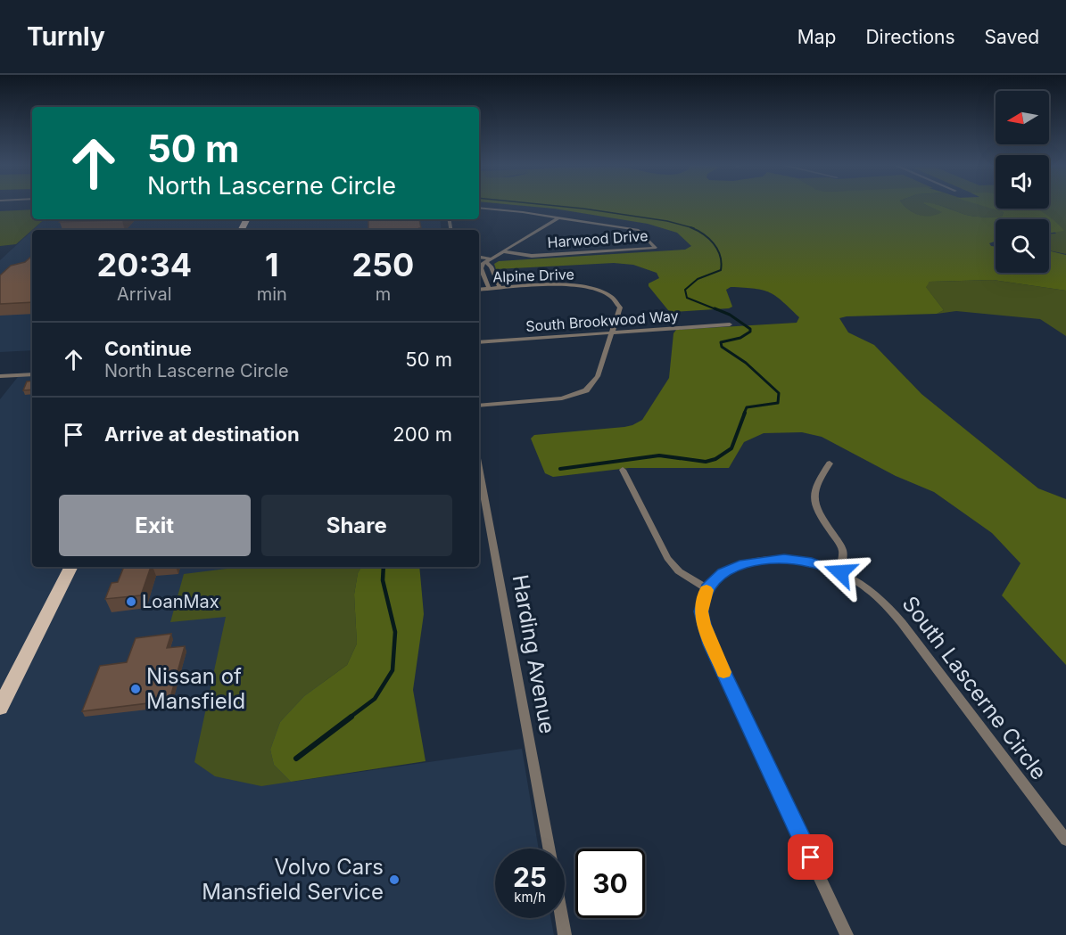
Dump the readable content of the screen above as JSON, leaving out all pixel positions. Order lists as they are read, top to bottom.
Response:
{
  "streets": {
    "street": [
      "Harwood Drive",
      "Alpine Drive",
      "South Brookwood Way",
      "Harding Avenue",
      "South Lascerne Circle"
    ]
  },
  "crossings": [
    ["Alpine Drive", "South Brookwood Way"]
  ],
  "places": ["LoanMax", "Nissan of Mansfield", "Volvo Cars Mansfield Service"],
  "north": "left",
  "page": {
    "header": "Turnly",
    "nav": ["Map", "Directions", "Saved"],
    "turn": ["50 m", "North Lascerne Circle"],
    "eta": [
      "20:34",
      "Arrival",
      "1",
      "min",
      "250",
      "m"
    ],
    "list": [
      {
        "name": "Continue",
        "note": "North Lascerne Circle",
        "value": "50 m"
      },
      {
        "name": "Arrive at destination",
        "value": "200 m"
      }
    ],
    "buttons": ["Exit", "Share"],
    "speed": "25 km/h",
    "limit": "30"
  }
}
